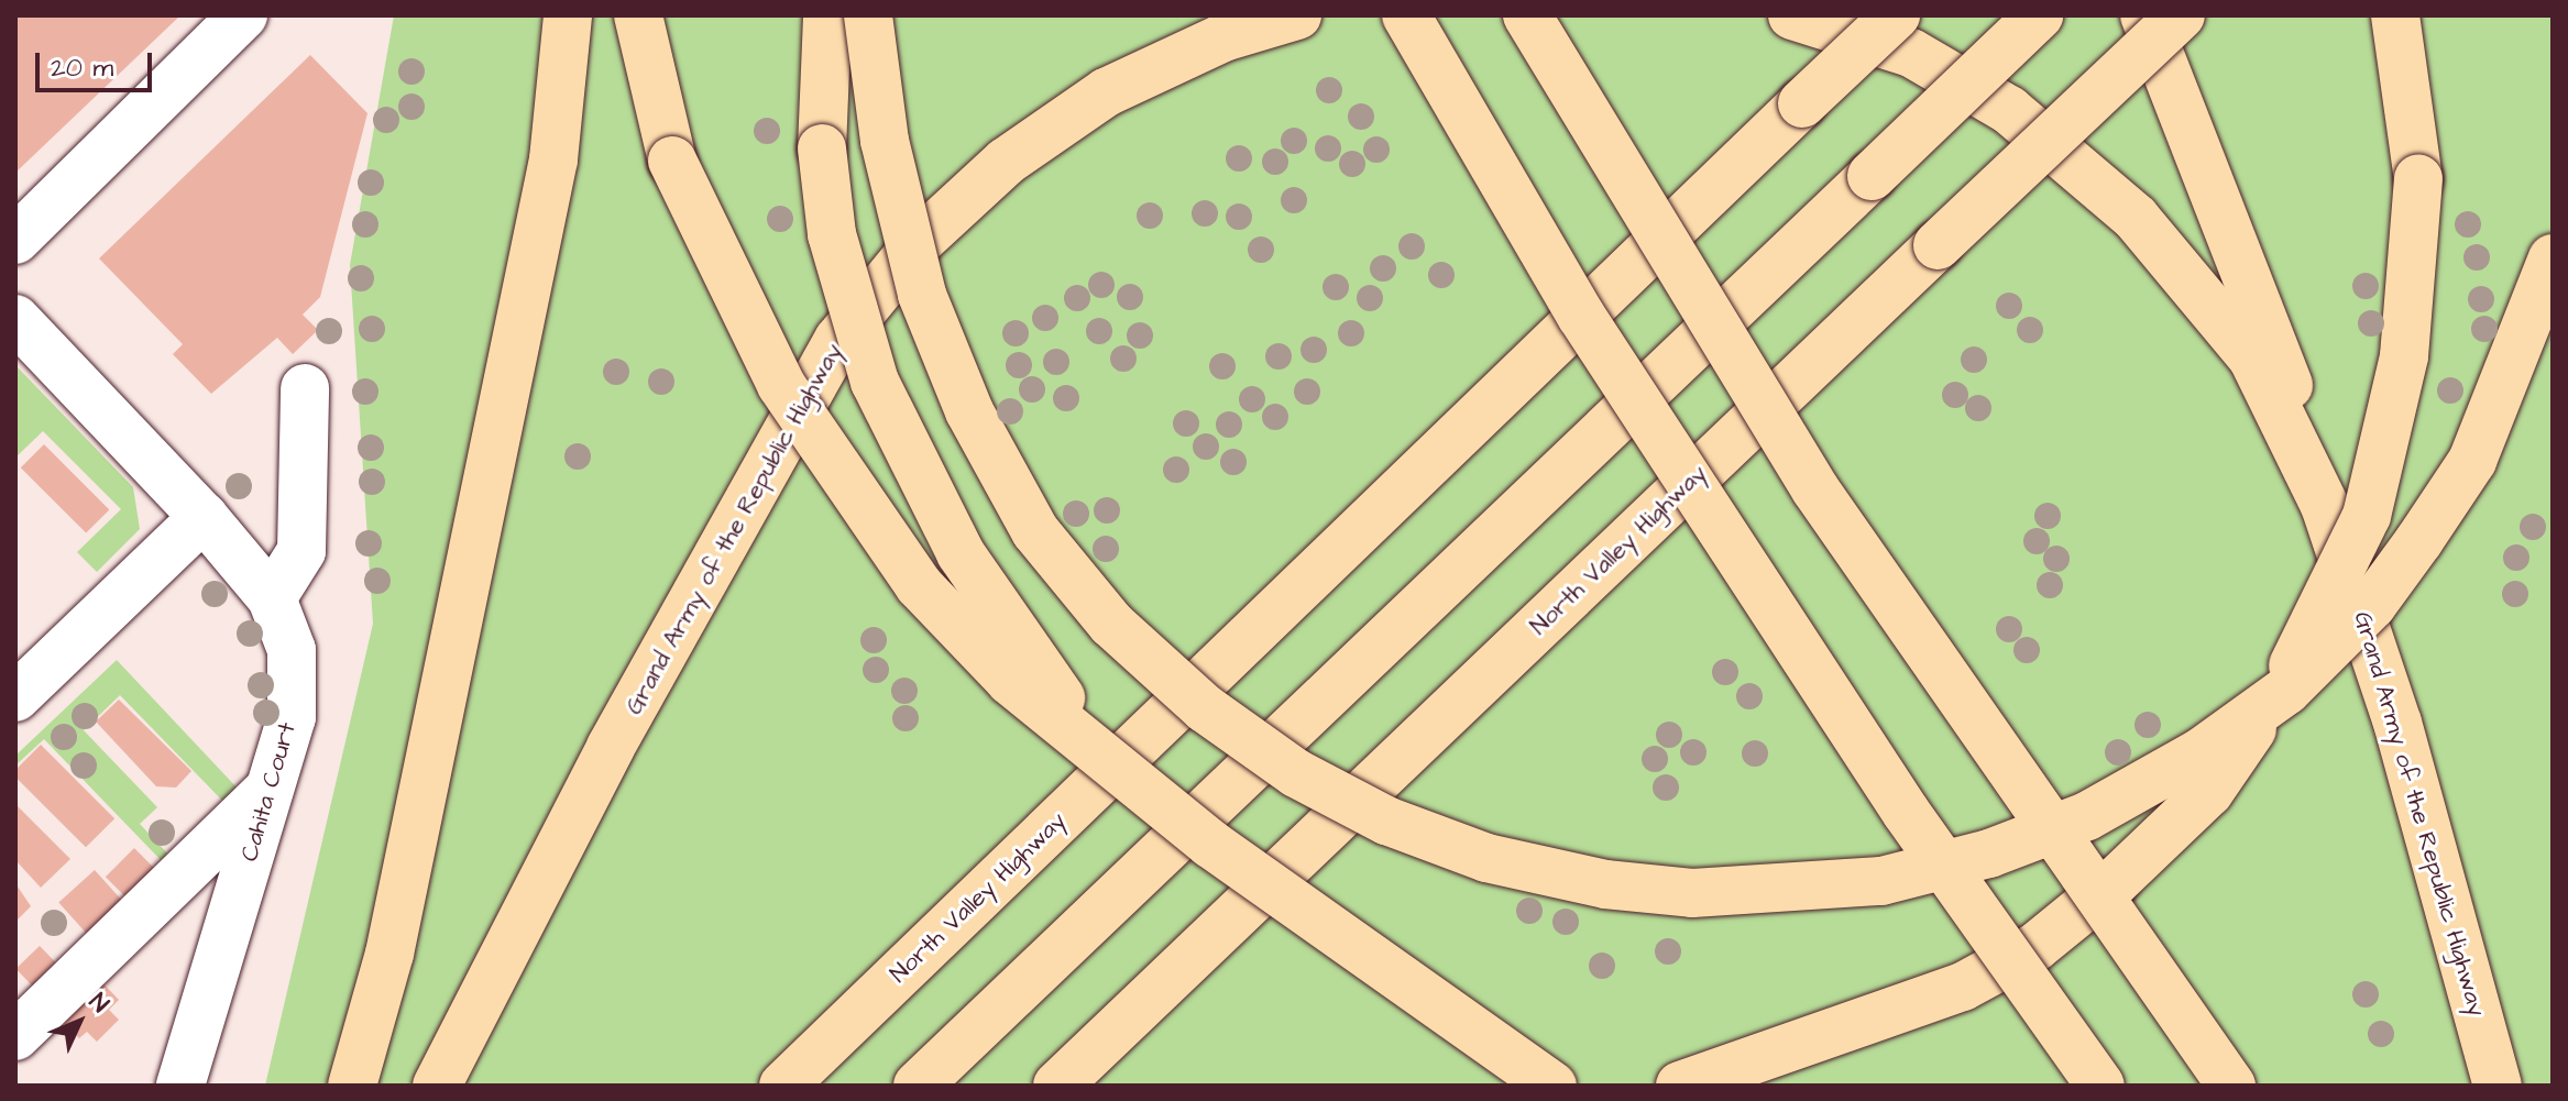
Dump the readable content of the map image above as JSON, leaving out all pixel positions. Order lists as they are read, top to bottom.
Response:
{
  "streets": {
    "highway": ["Grand Army of the Republic Highway", "North Valley Highway"],
    "street": ["Cahita Court"]
  },
  "scale_bar": "20 m",
  "north": "top right"
}
